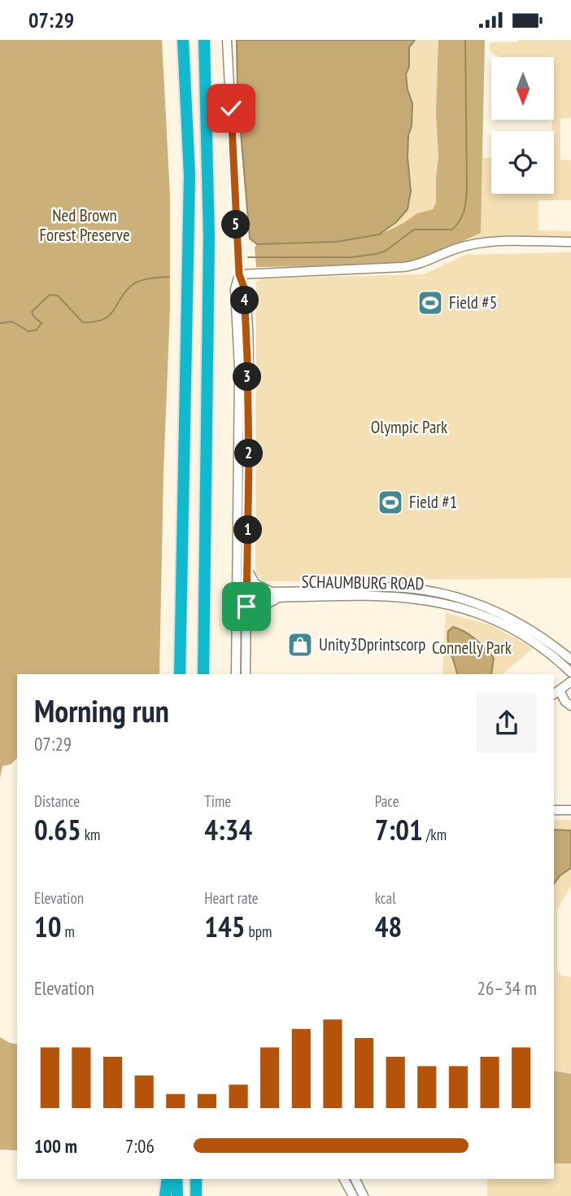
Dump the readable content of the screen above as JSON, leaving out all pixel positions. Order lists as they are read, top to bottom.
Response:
{
  "streets": {
    "street": ["SCHAUMBURG ROAD"]
  },
  "parks": ["Ned Brown Forest Preserve", "Olympic Park", "Connelly Park"],
  "places": {
    "sports": ["Field #5", "Field #1"],
    "shop": ["Unity3Dprintscorp"]
  },
  "north": "bottom",
  "page": {
    "status": "07:29",
    "pins": [
      "5",
      "4",
      "3",
      "2",
      "1"
    ],
    "heading": ["Morning run", "07:29"],
    "stats": [
      ["Distance", "0.65 km"],
      ["Time", "4:34"],
      ["Pace", "7:01 /km"],
      ["Elevation", "10 m"],
      ["Heart rate", "145 bpm"],
      ["kcal", "48"]
    ],
    "chart": ["Elevation", "26–34 m"],
    "list": [
      {
        "name": "100 m",
        "note": "7:06"
      }
    ]
  }
}
